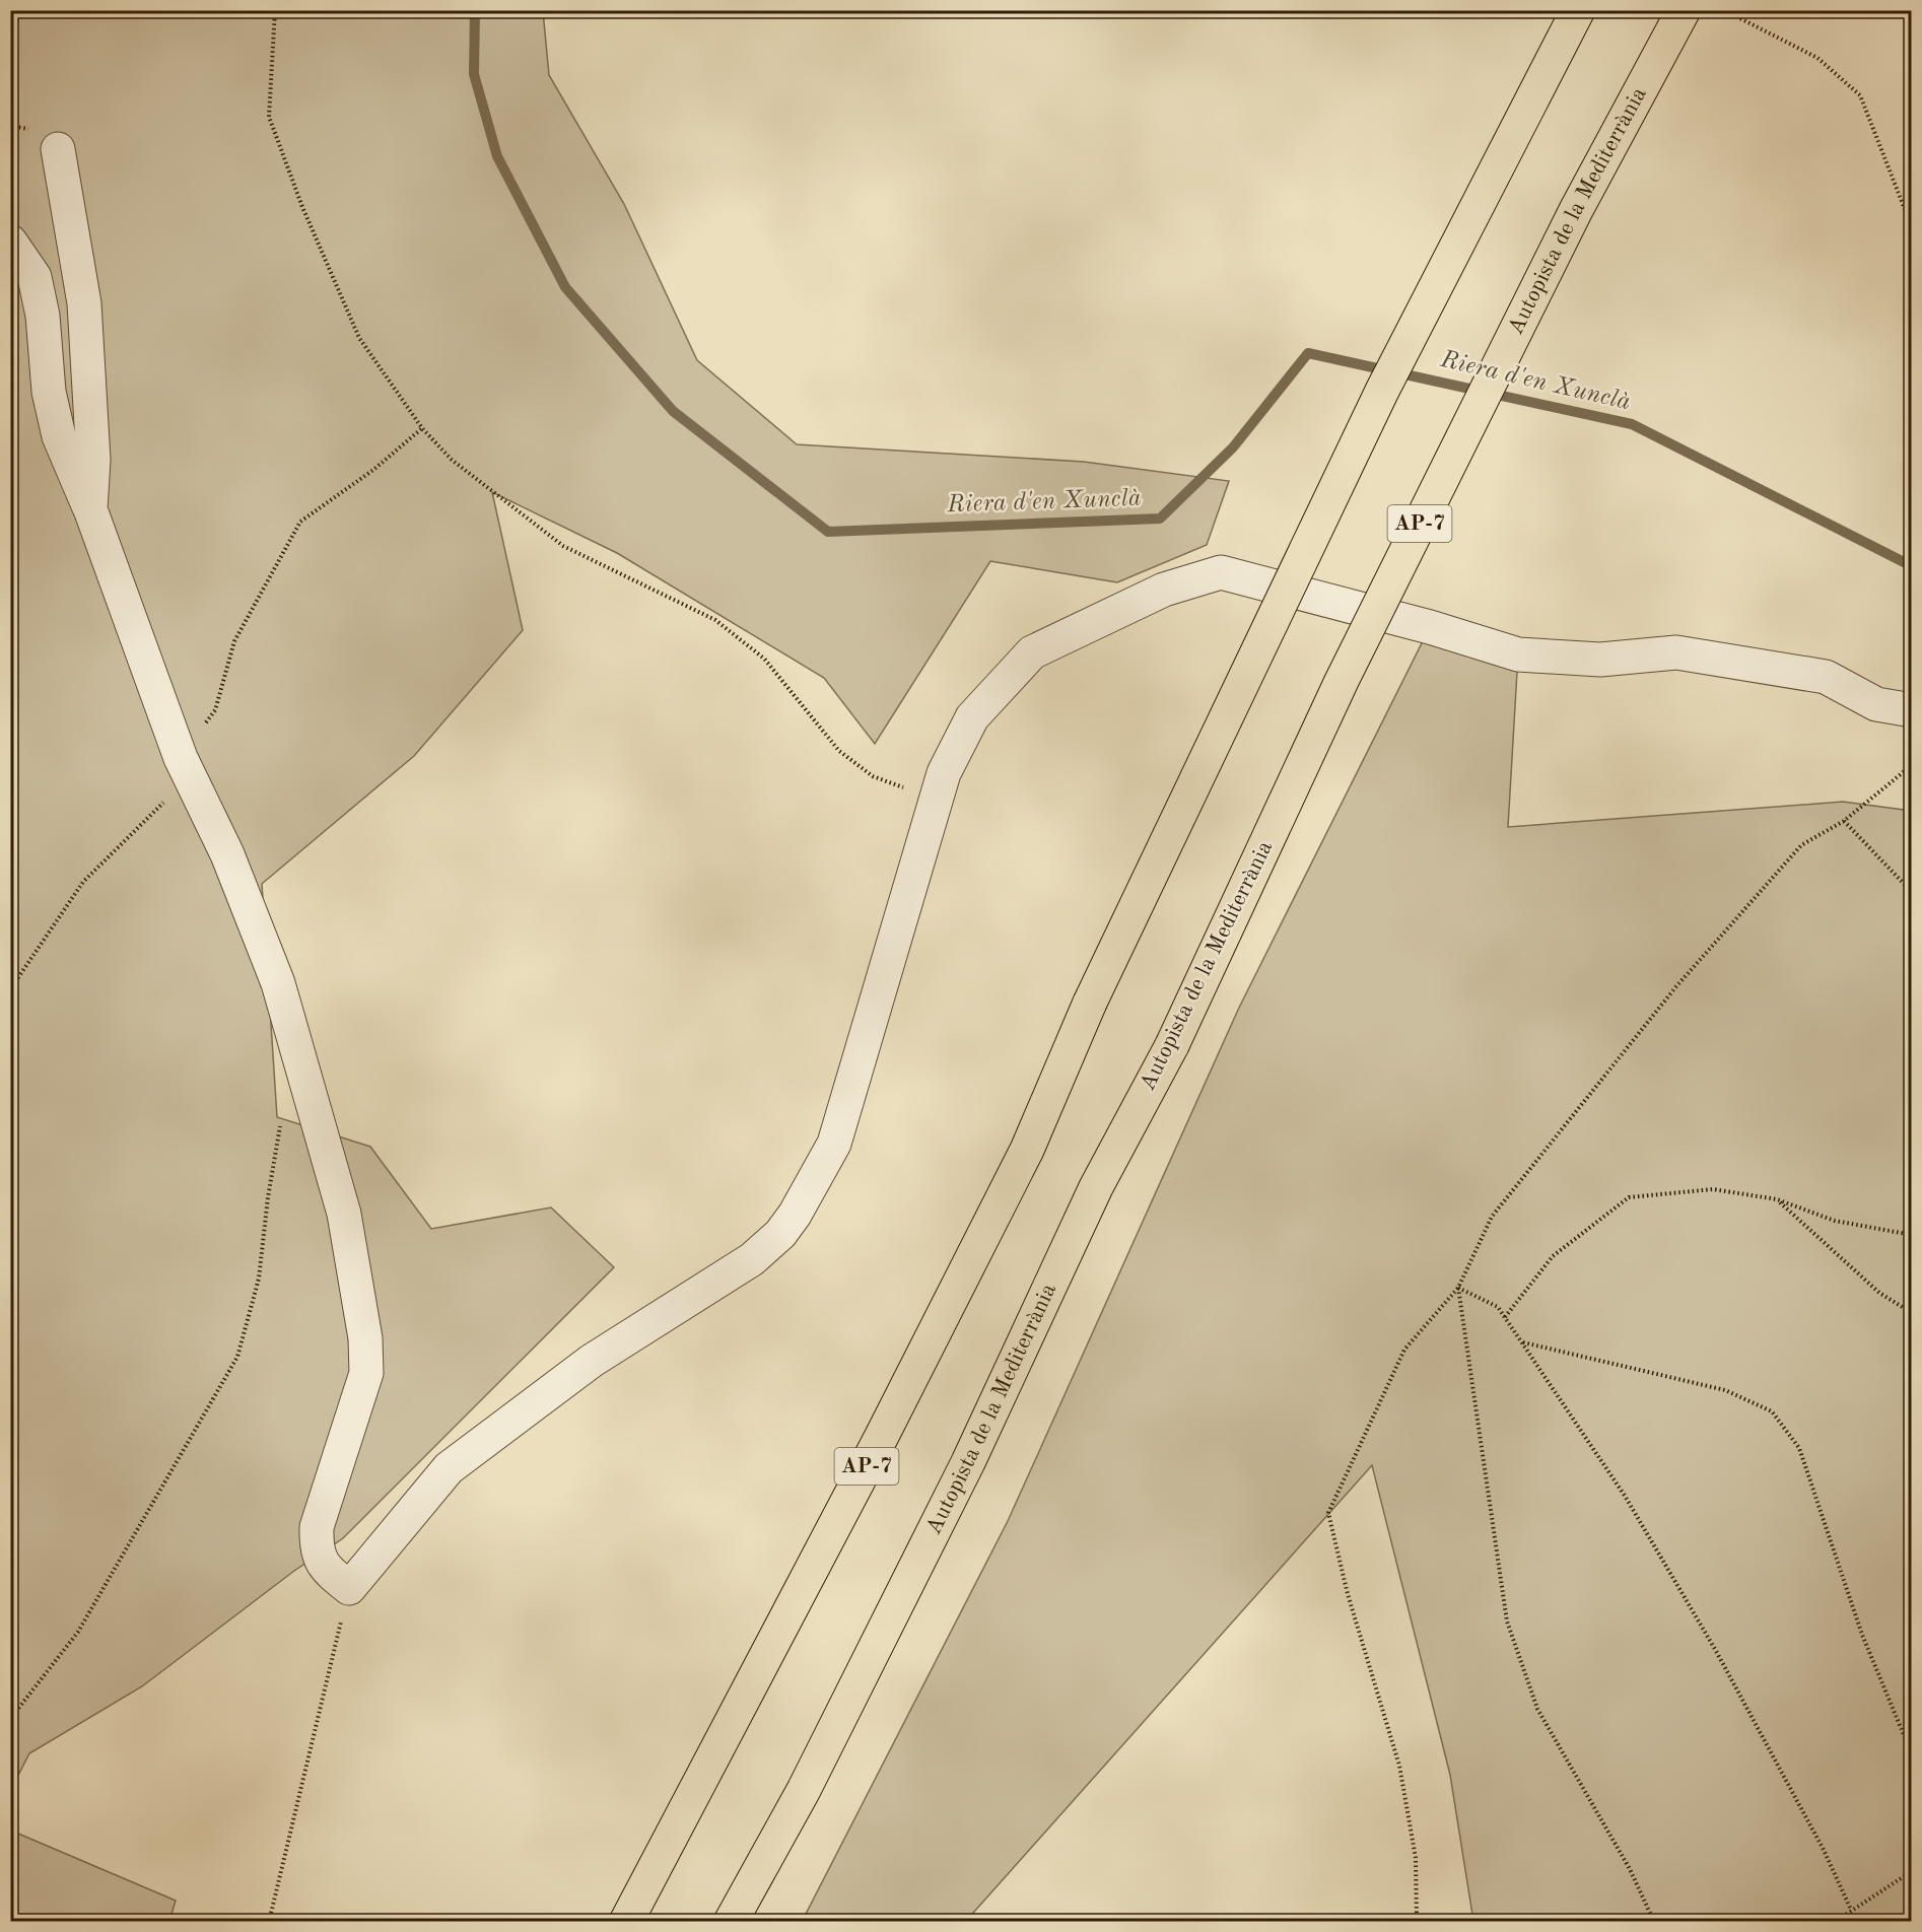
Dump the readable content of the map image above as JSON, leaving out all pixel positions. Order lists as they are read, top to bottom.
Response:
{
  "streets": {
    "highway": ["Autopista de la Mediterrània", "AP-7"]
  },
  "water": ["Riera d'en Xunclà"]
}
